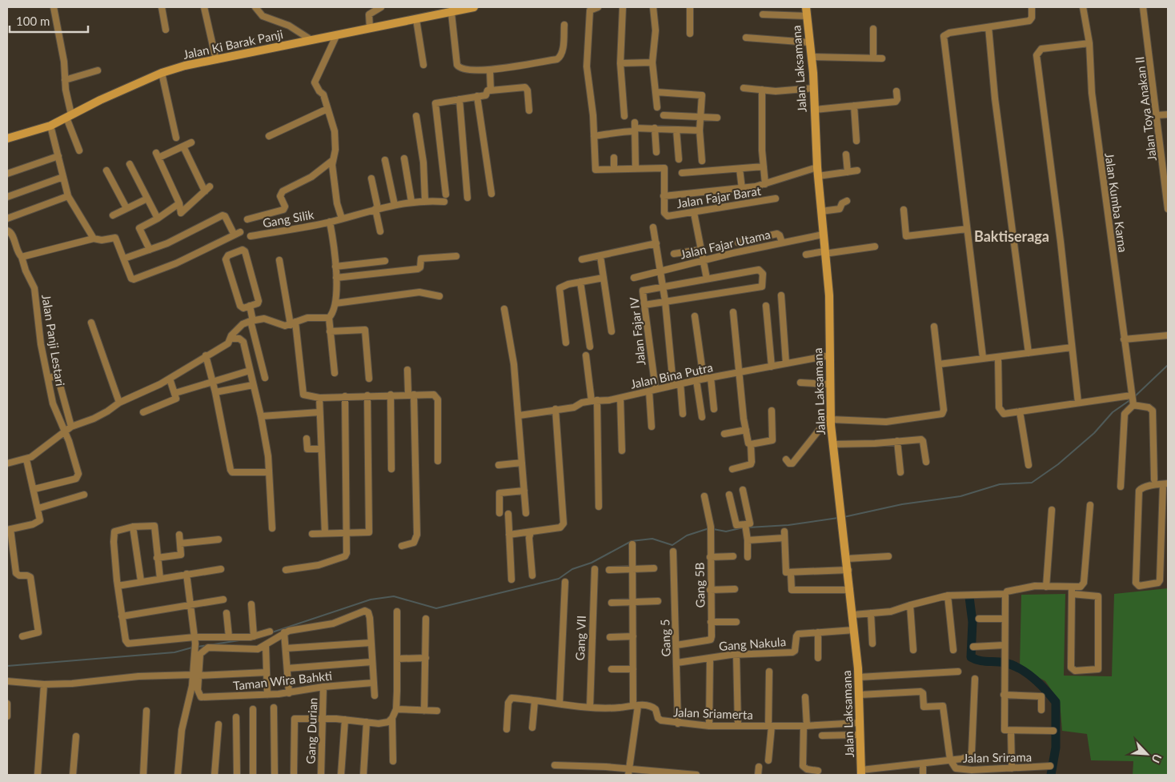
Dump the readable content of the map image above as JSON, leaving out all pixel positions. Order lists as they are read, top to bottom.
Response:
{
  "streets": {
    "main road": ["Jalan Ki Barak Panji", "Jalan Laksamana"],
    "street": [
      "Jalan Toya Anakan II",
      "Jalan Fajar Barat",
      "Jalan Kumba Karna",
      "Gang Silik",
      "Jalan Fajar Utama",
      "Jalan Fajar IV",
      "Jalan Panji Lestari",
      "Jalan Bina Putra",
      "Gang 5B",
      "Gang VII",
      "Gang 5",
      "Gang Nakula",
      "Taman Wira Bahkti",
      "Jalan Sriamerta",
      "Gang Durian",
      "Jalan Srirama"
    ]
  },
  "crossings": [
    ["Jalan Laksamana", "Jalan Fajar Utama"],
    ["Jalan Laksamana", "Jalan Bina Putra"],
    ["Jalan Laksamana", "Gang Nakula"],
    ["Jalan Laksamana", "Jalan Sriamerta"],
    ["Jalan Laksamana", "Jalan Srirama"],
    ["Jalan Fajar IV", "Jalan Bina Putra"],
    ["Gang 5B", "Gang 5"],
    ["Gang VII", "Jalan Sriamerta"],
    ["Gang 5", "Gang Nakula"],
    ["Gang 5", "Jalan Sriamerta"],
    ["Taman Wira Bahkti", "Gang Durian"]
  ],
  "districts": ["Baktiseraga"],
  "scale_bar": "100 m",
  "north": "bottom right"
}
